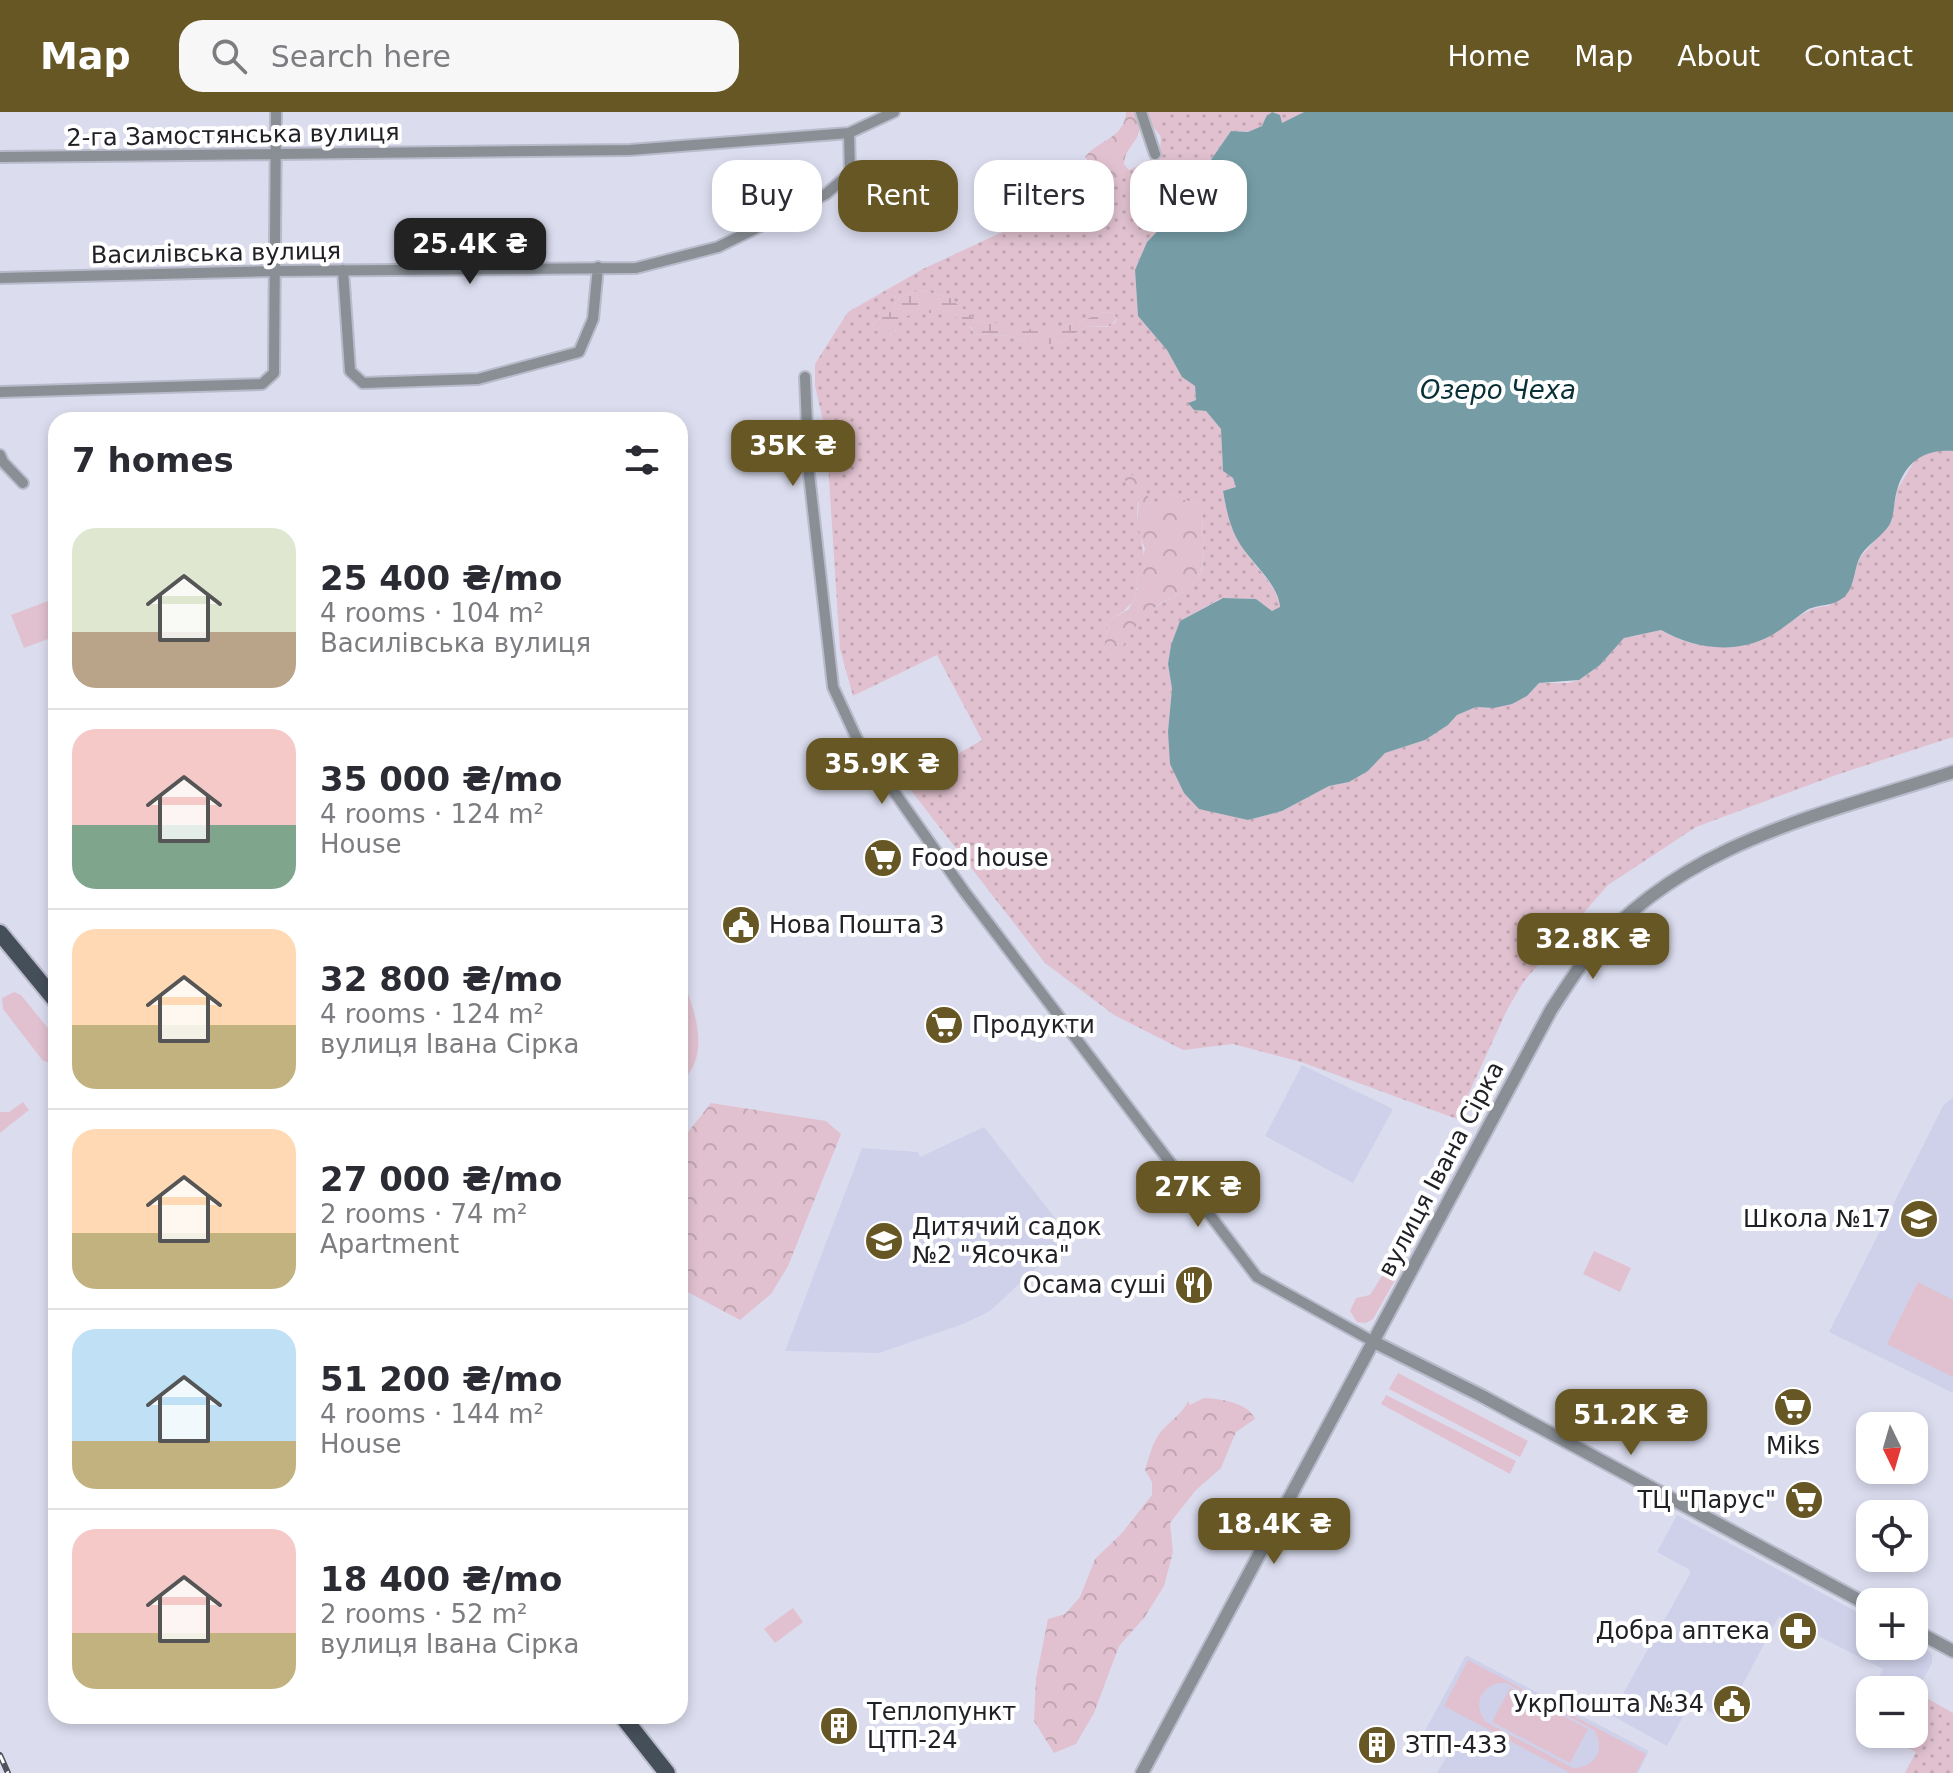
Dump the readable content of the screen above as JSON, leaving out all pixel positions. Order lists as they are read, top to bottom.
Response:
{
  "streets": {
    "street": ["2-га Замостянська вулиця", "Василівська вулиця", "вулиця Івана Сірка"]
  },
  "crossings": [
    ["2-га Замостянська вулиця", "Василівська вулиця"]
  ],
  "water": ["Озеро Чеха"],
  "places": {
    "supermarket": [
      "Food house",
      "Продукти",
      "Miks",
      "ТЦ \"Парус\""
    ],
    "public building": ["Нова Пошта 3", "УкрПошта №34"],
    "school or university": ["Школа №17", "Дитячий садок №2 \"Ясочка\""],
    "restaurant": ["Осама суші"],
    "pharmacy": ["Добра аптека"],
    "building": ["Теплопункт ЦТП-24", "ЗТП-433"]
  },
  "north": "bottom",
  "page": {
    "header": "Map",
    "search": "Search here",
    "nav": [
      "Home",
      "Map",
      "About",
      "Contact"
    ],
    "chip": [
      "Buy",
      "Rent",
      "Filters",
      "New"
    ],
    "price": [
      "25.4K ₴",
      "35K ₴",
      "35.9K ₴",
      "32.8K ₴",
      "27K ₴",
      "51.2K ₴",
      "18.4K ₴"
    ],
    "heading": "7 homes",
    "list": [
      {
        "name": "25 400 ₴/mo",
        "note": "4 rooms · 104 m² · Василівська вулиця"
      },
      {
        "name": "35 000 ₴/mo",
        "note": "4 rooms · 124 m² · House"
      },
      {
        "name": "32 800 ₴/mo",
        "note": "4 rooms · 124 m² · вулиця Івана Сірка"
      },
      {
        "name": "27 000 ₴/mo",
        "note": "2 rooms · 74 m² · Apartment"
      },
      {
        "name": "51 200 ₴/mo",
        "note": "4 rooms · 144 m² · House"
      },
      {
        "name": "18 400 ₴/mo",
        "note": "2 rooms · 52 m² · вулиця Івана Сірка"
      }
    ],
    "map_buttons": ["+", "−"]
  }
}
